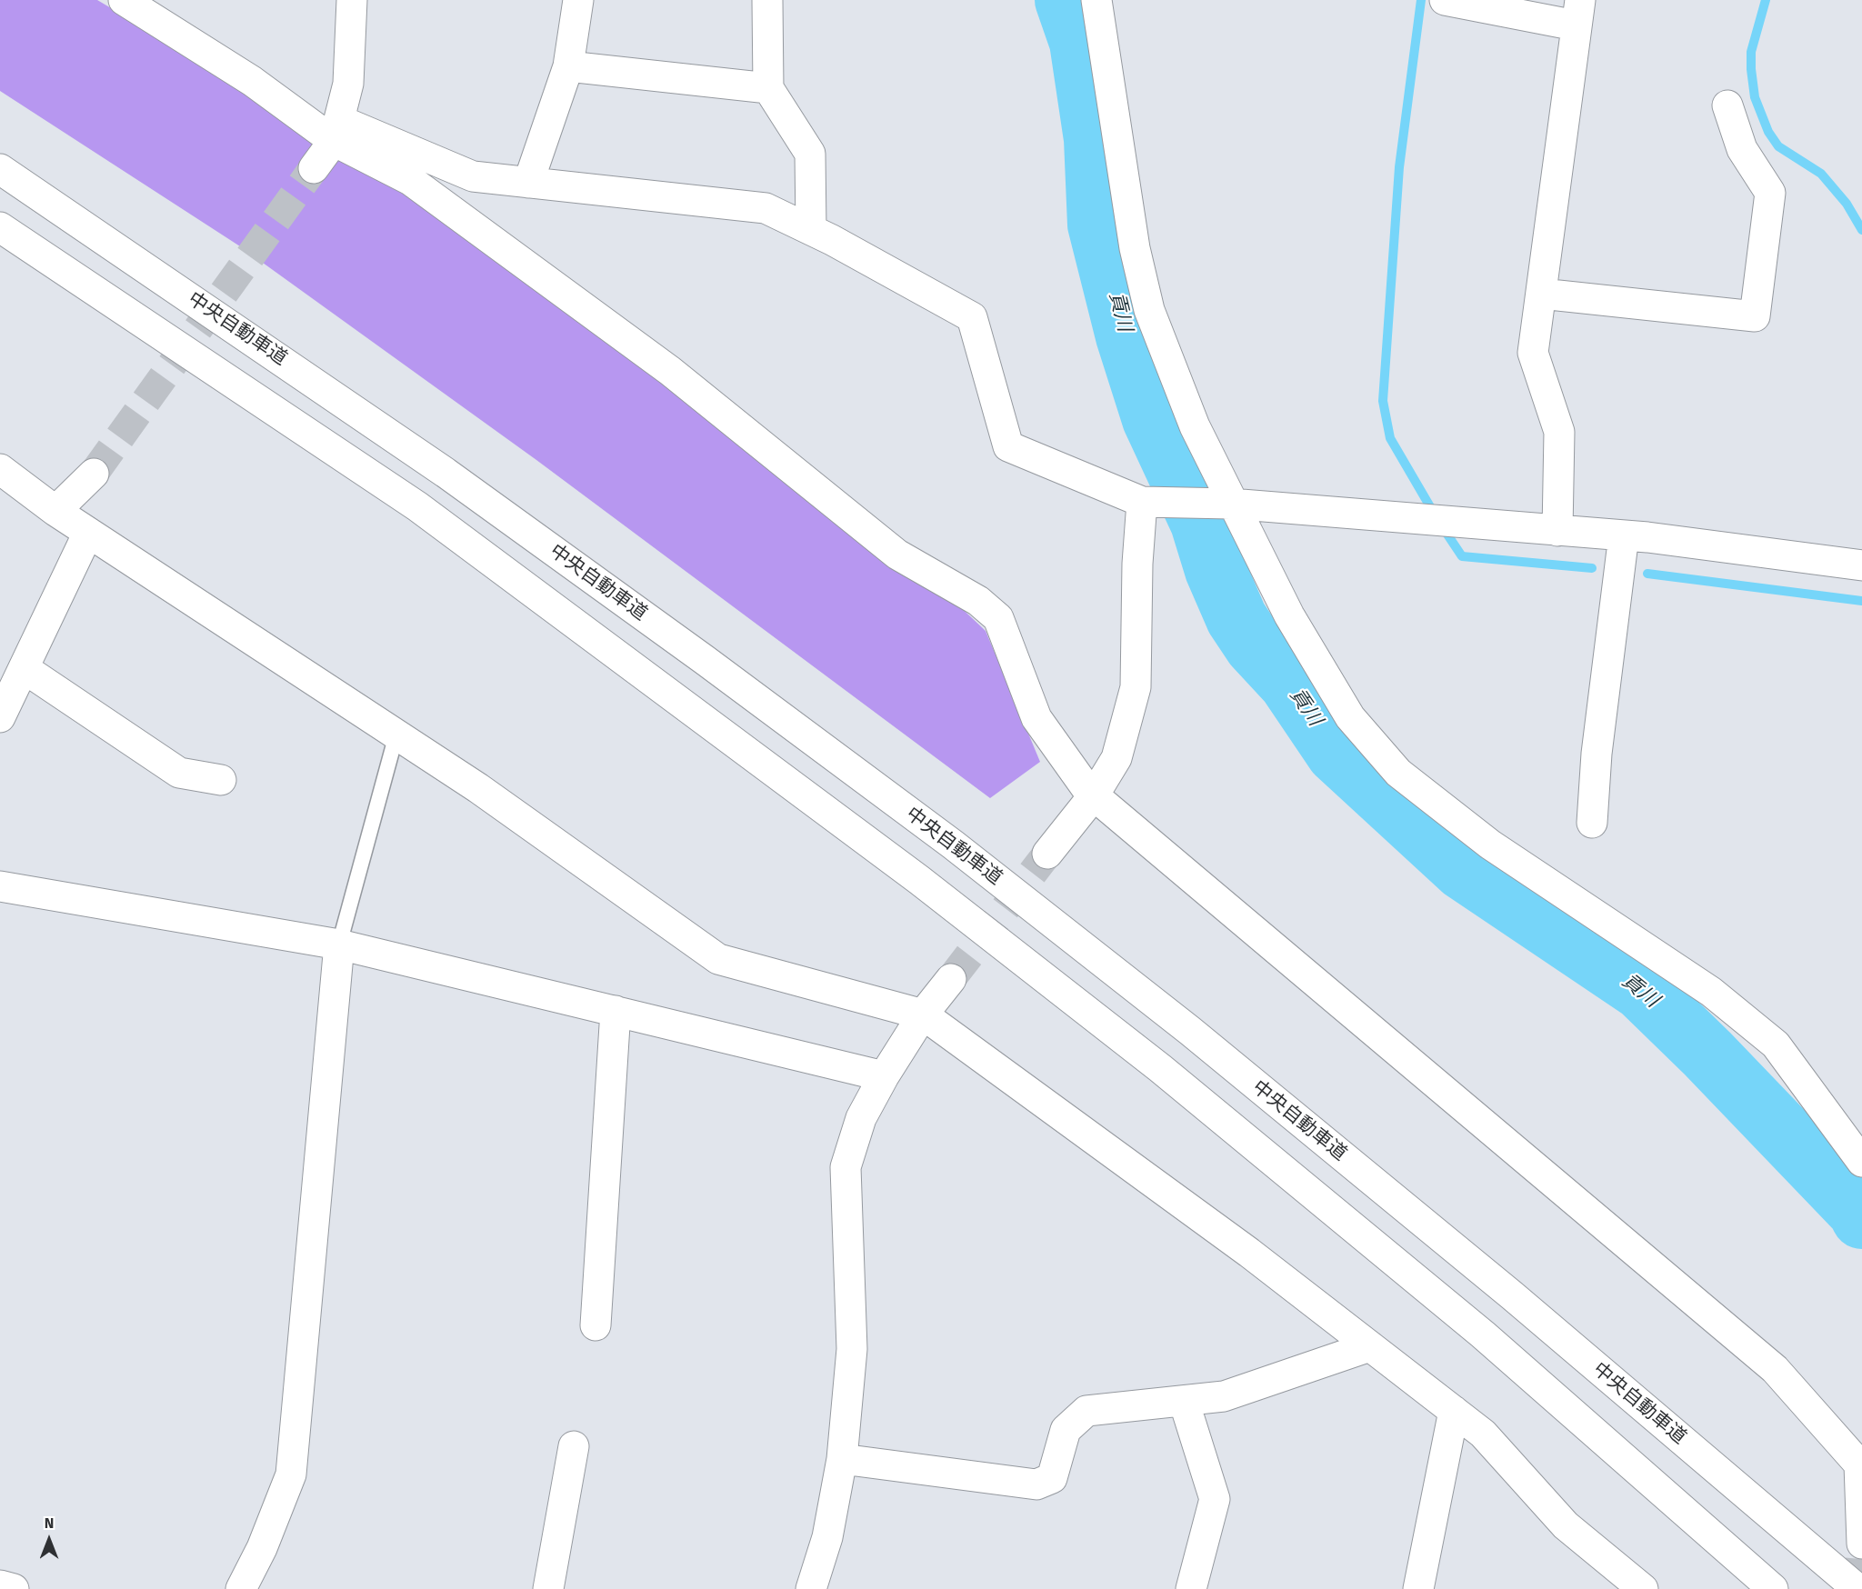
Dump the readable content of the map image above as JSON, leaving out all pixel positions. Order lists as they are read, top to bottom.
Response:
{
  "streets": {
    "main road": ["中央自動車道"]
  },
  "water": ["貢川"],
  "north": "top"
}
